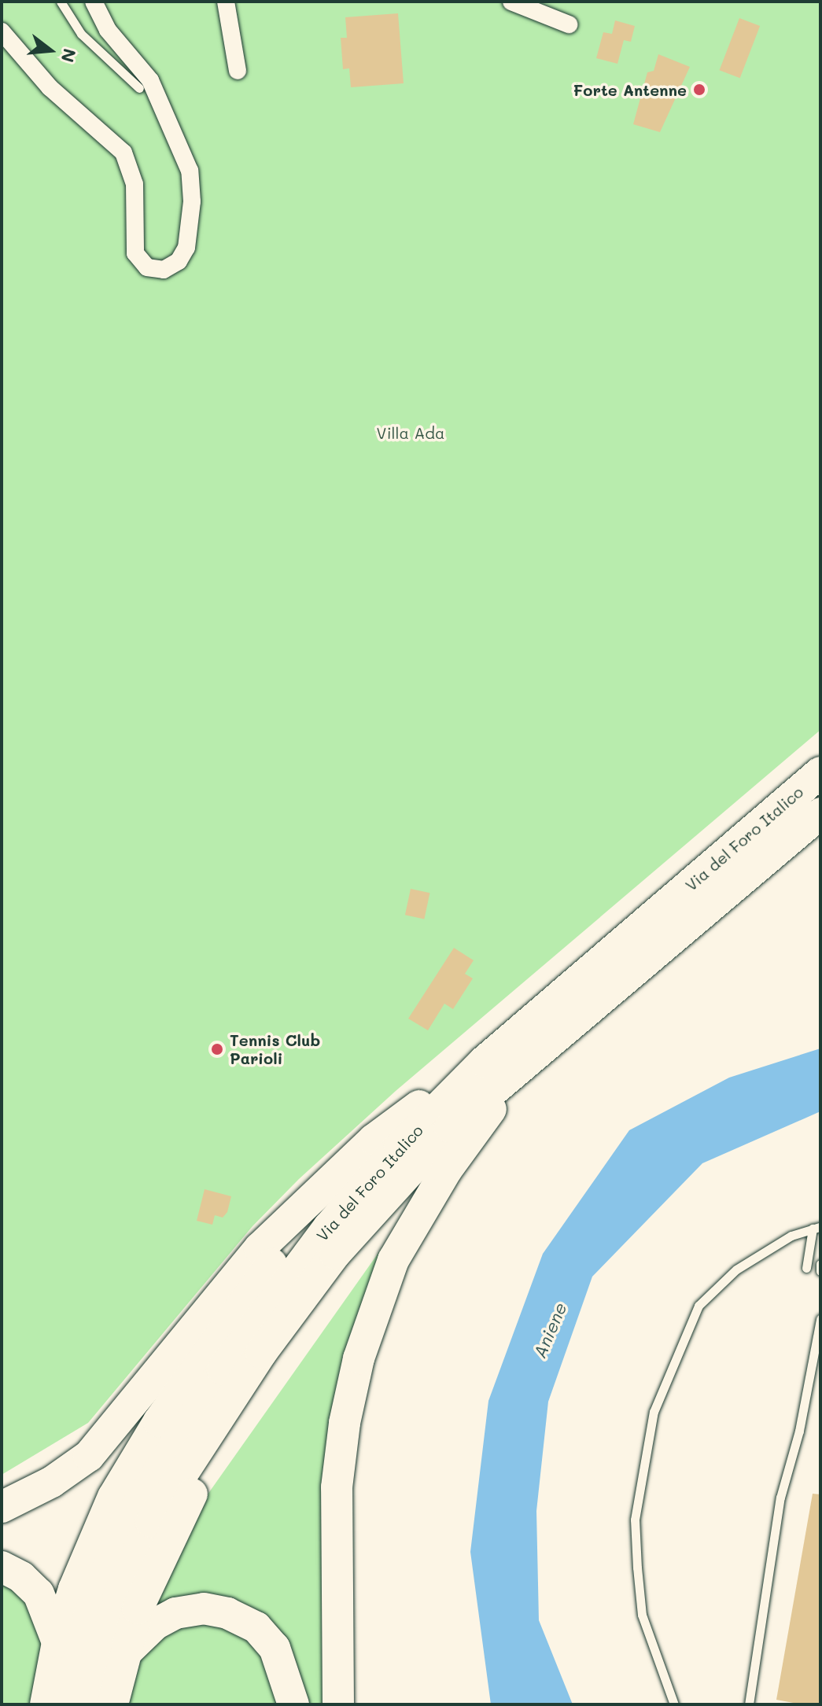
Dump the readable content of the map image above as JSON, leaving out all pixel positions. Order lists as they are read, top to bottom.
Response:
{
  "streets": {
    "highway": ["Via del Foro Italico"]
  },
  "water": ["Aniene"],
  "parks": ["Villa Ada"],
  "places": ["Forte Antenne", "Tennis Club Parioli"],
  "north": "right"
}
